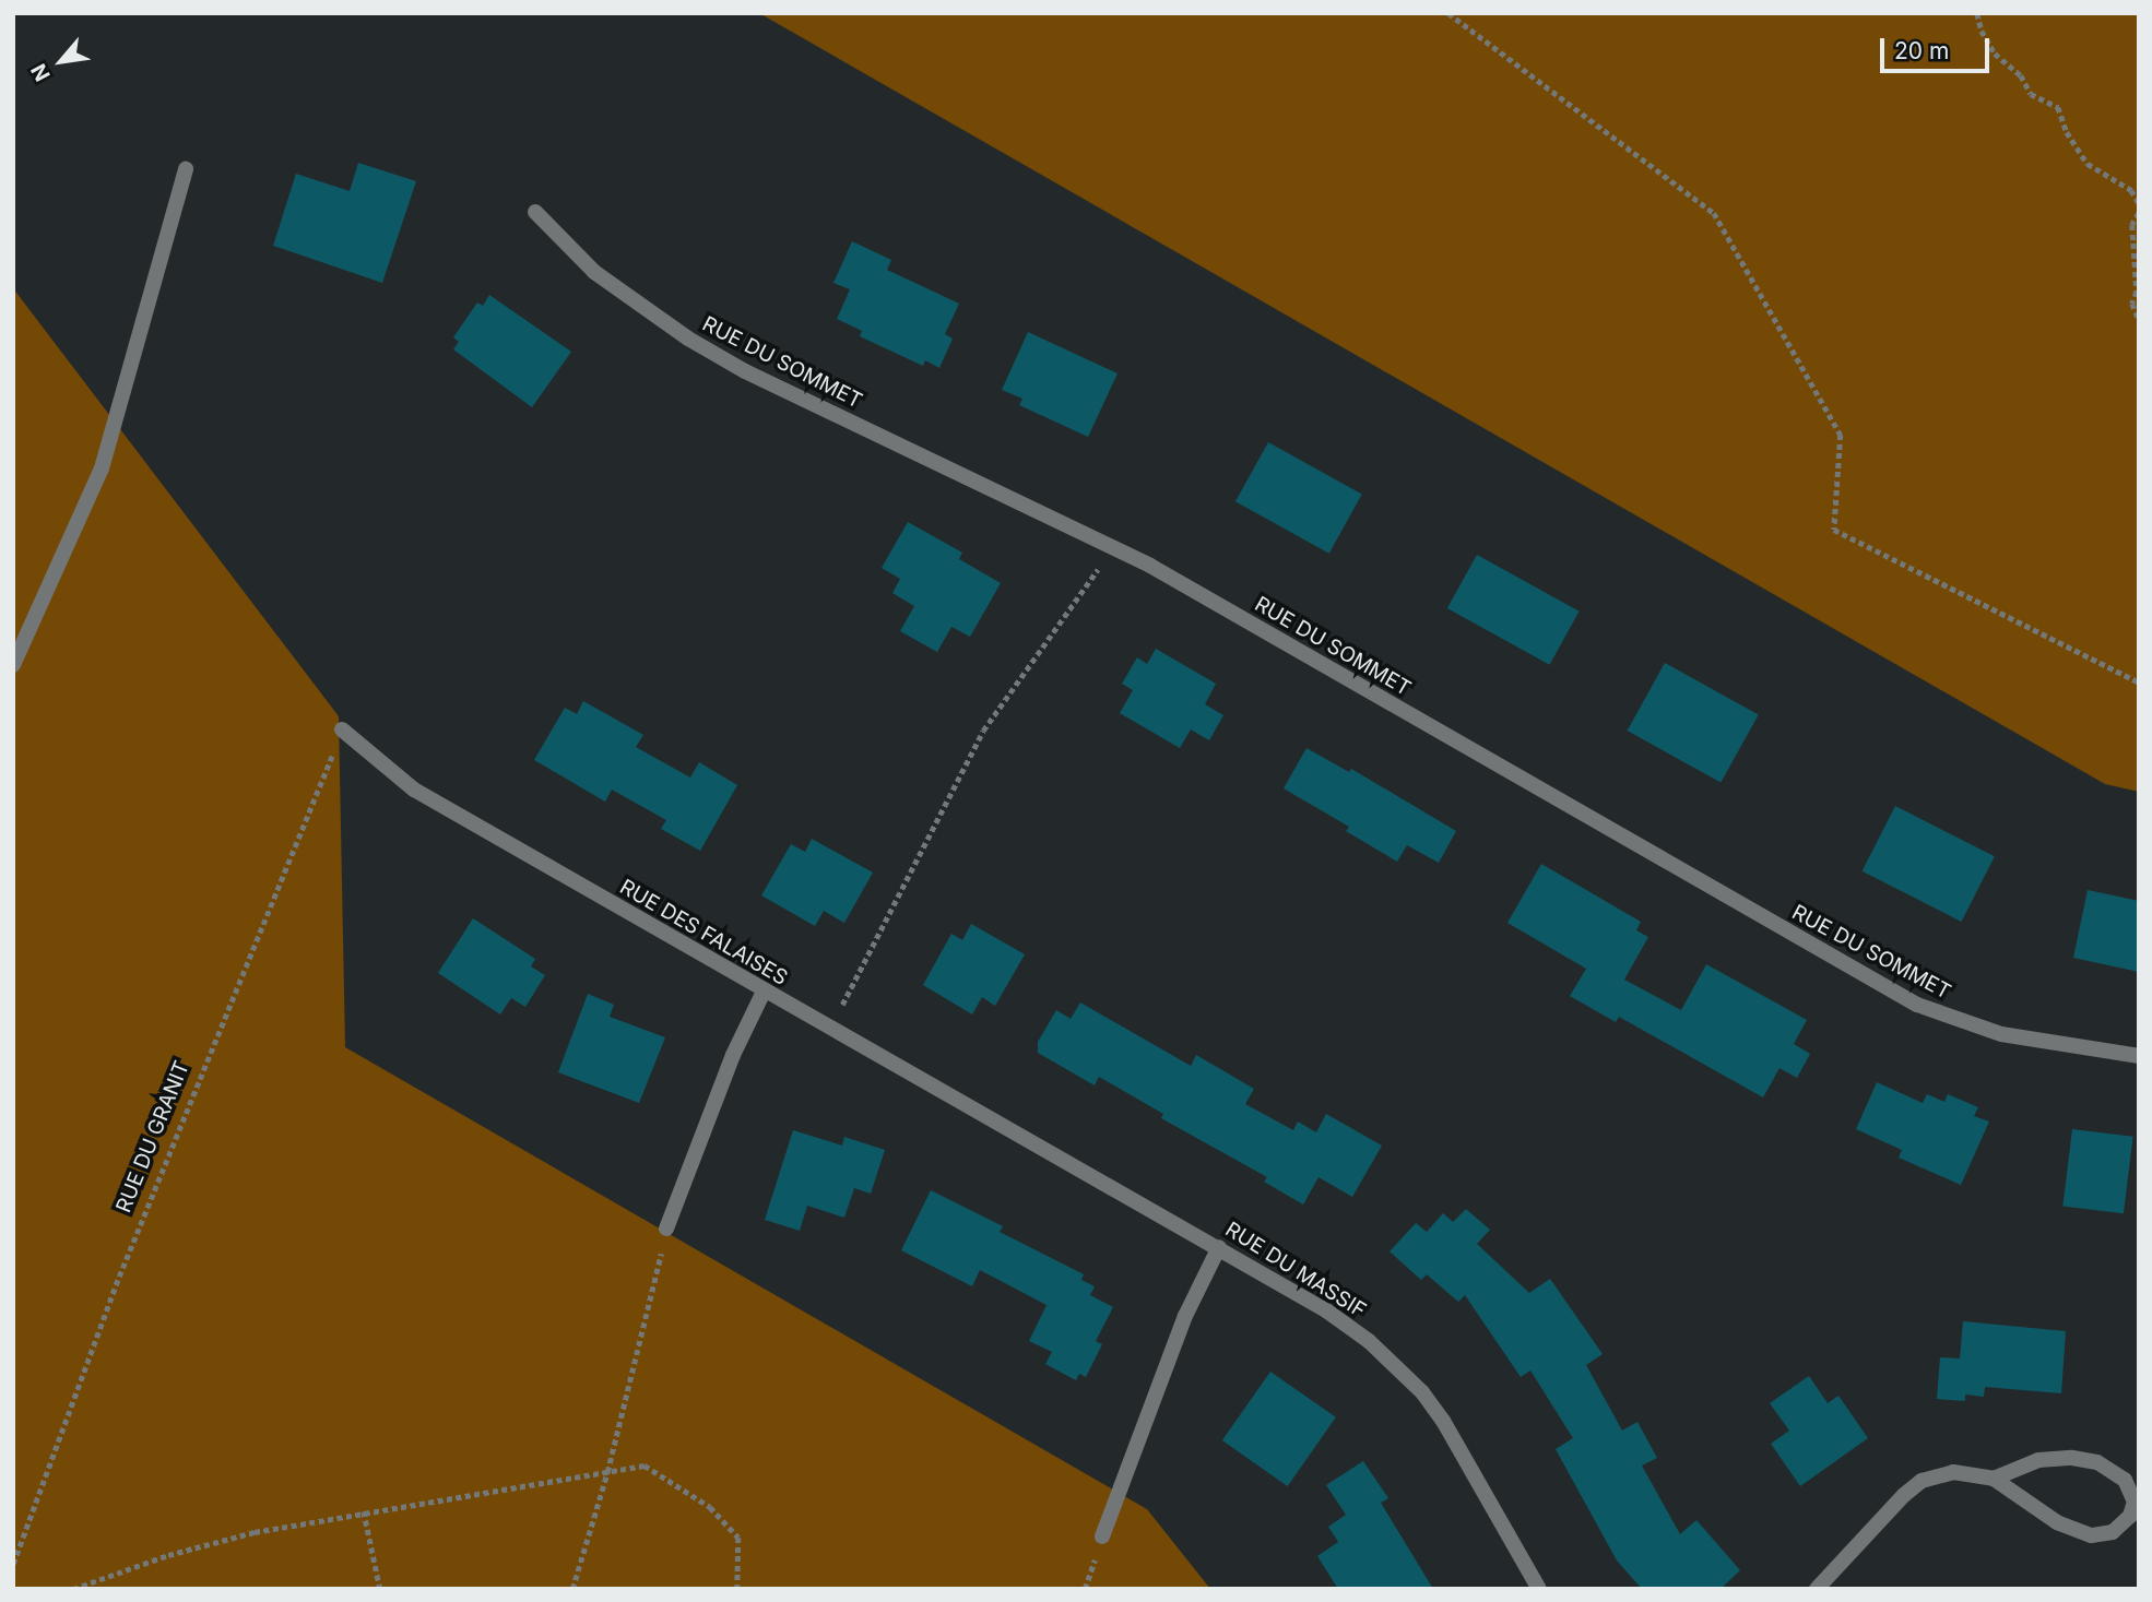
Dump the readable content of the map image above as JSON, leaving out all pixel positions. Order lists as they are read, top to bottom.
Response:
{
  "streets": {
    "street": ["RUE DU SOMMET", "RUE DES FALAISES", "RUE DU MASSIF"],
    "path": ["RUE DU GRANIT"]
  },
  "crossings": [
    ["RUE DES FALAISES", "RUE DU GRANIT"],
    ["RUE DES FALAISES", "RUE DU MASSIF"]
  ],
  "scale_bar": "20 m",
  "north": "bottom left"
}
